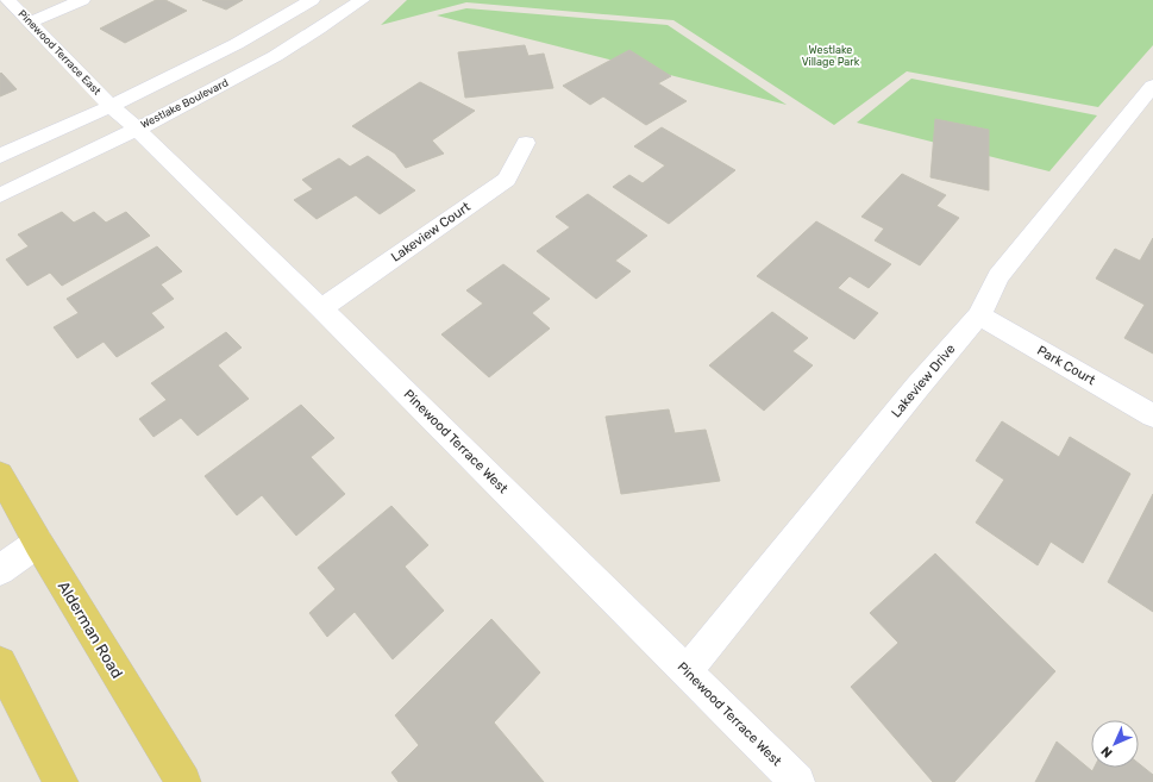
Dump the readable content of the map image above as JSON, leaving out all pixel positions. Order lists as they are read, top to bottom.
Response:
{
  "streets": {
    "main road": ["Alderman Road"],
    "street": [
      "Pinewood Terrace East",
      "Westlake Boulevard",
      "Lakeview Court",
      "Park Court",
      "Lakeview Drive",
      "Pinewood Terrace West"
    ]
  },
  "crossings": [
    ["Pinewood Terrace East", "Pinewood Terrace West"],
    ["Westlake Boulevard", "Pinewood Terrace West"],
    ["Lakeview Court", "Pinewood Terrace West"],
    ["Park Court", "Lakeview Drive"],
    ["Lakeview Drive", "Pinewood Terrace West"]
  ],
  "parks": ["Westlake Village Park"],
  "north": "bottom left"
}
